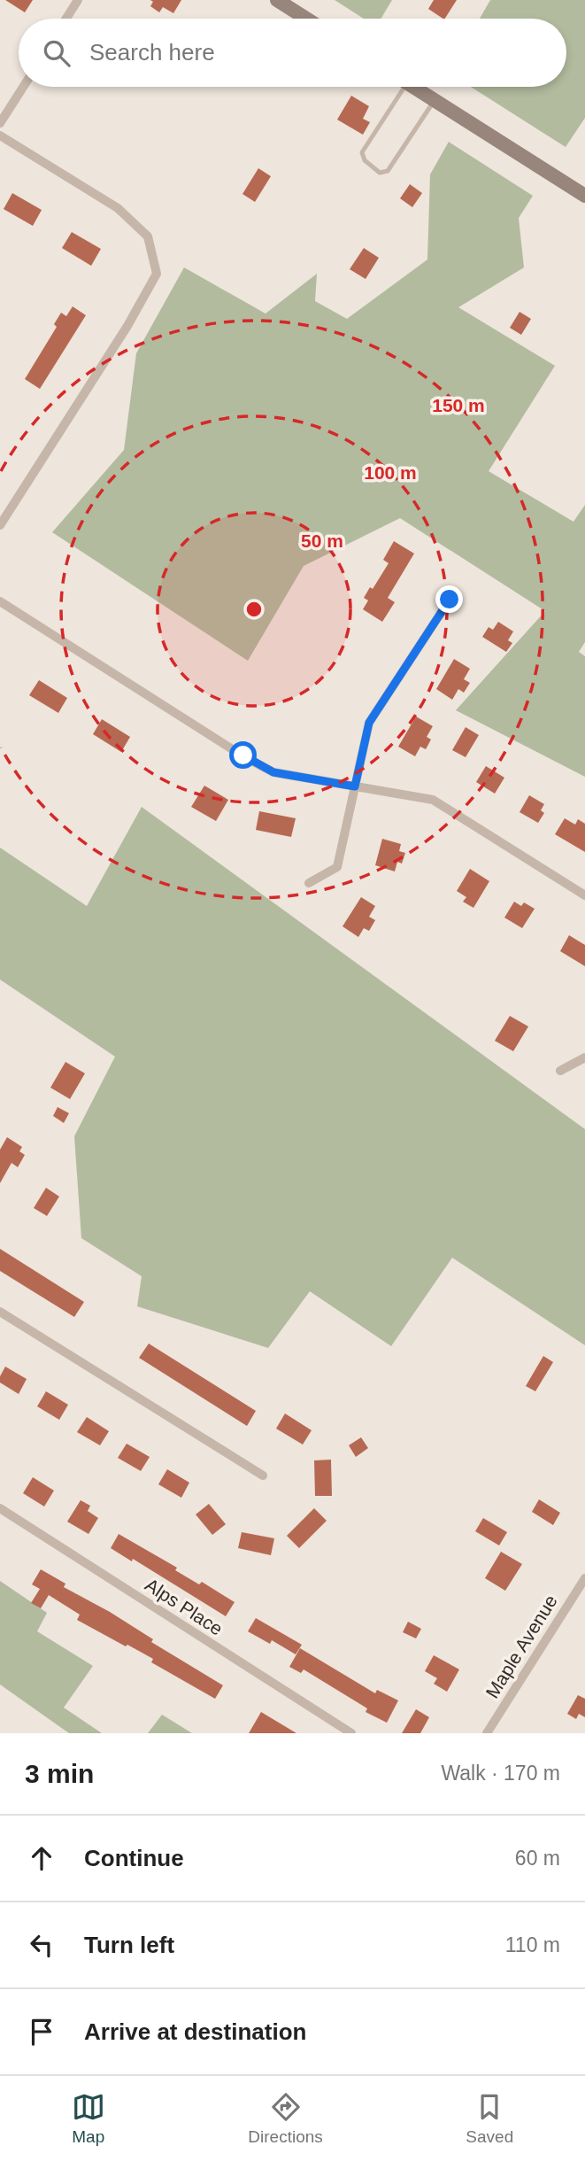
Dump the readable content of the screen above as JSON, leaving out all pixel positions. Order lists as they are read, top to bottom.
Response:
{
  "streets": {
    "street": ["Alps Place", "Maple Avenue"]
  },
  "page": {
    "search": "Search here",
    "heading": ["3 min", "Walk · 170 m"],
    "list": [
      ["Continue", "60 m"],
      ["Turn left", "110 m"],
      "Arrive at destination"
    ],
    "nav": ["Map", "Directions", "Saved"]
  },
  "rings": ["150 m", "100 m", "50 m"]
}
